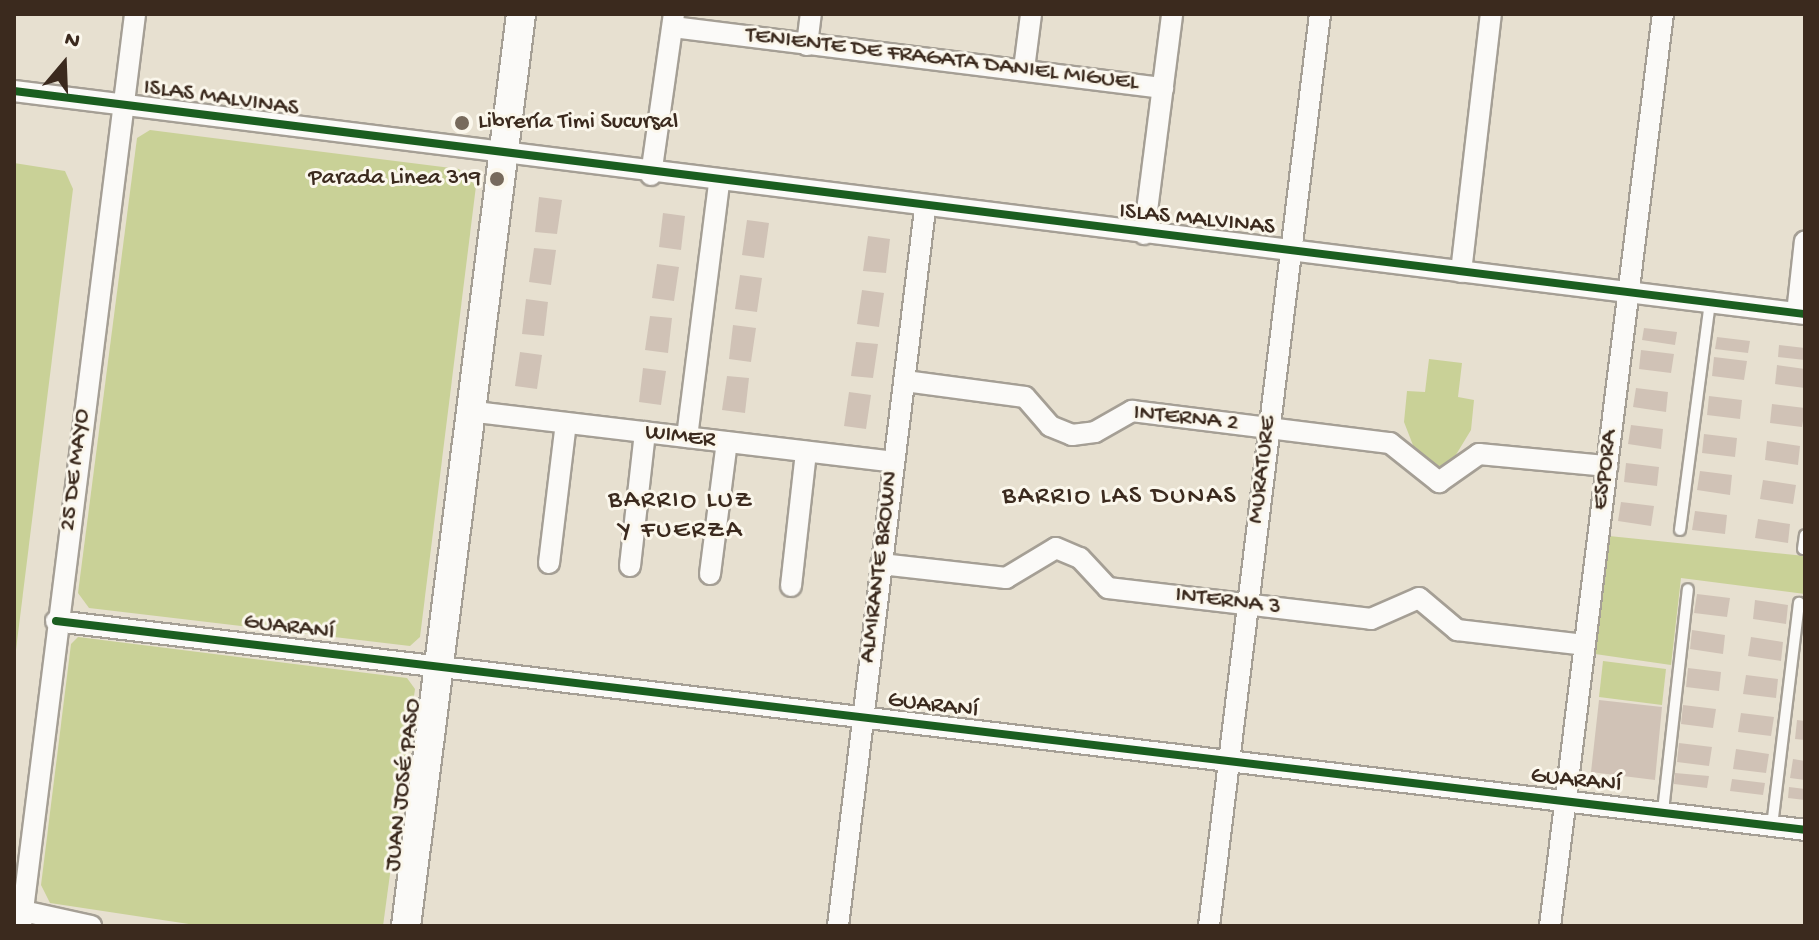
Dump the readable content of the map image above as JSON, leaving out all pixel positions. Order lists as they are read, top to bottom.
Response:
{
  "streets": {
    "main road": ["JUAN JOSÉ PASO"],
    "street": [
      "TENIENTE DE FRAGATA DANIEL MIGUEL",
      "ISLAS MALVINAS",
      "INTERNA 2",
      "WIMER",
      "25 DE MAYO",
      "MURATURE",
      "ESPORA",
      "ALMIRANTE BROWN",
      "INTERNA 3",
      "GUARANÍ"
    ]
  },
  "crossings": [
    ["ISLAS MALVINAS", "25 DE MAYO"],
    ["ISLAS MALVINAS", "MURATURE"],
    ["ISLAS MALVINAS", "ESPORA"],
    ["ISLAS MALVINAS", "ALMIRANTE BROWN"],
    ["ISLAS MALVINAS", "JUAN JOSÉ PASO"],
    ["INTERNA 2", "MURATURE"],
    ["INTERNA 2", "ESPORA"],
    ["INTERNA 2", "ALMIRANTE BROWN"],
    ["WIMER", "ALMIRANTE BROWN"],
    ["WIMER", "JUAN JOSÉ PASO"],
    ["25 DE MAYO", "GUARANÍ"],
    ["MURATURE", "INTERNA 3"],
    ["MURATURE", "GUARANÍ"],
    ["ESPORA", "INTERNA 3"],
    ["ESPORA", "GUARANÍ"],
    ["ALMIRANTE BROWN", "INTERNA 3"],
    ["ALMIRANTE BROWN", "GUARANÍ"],
    ["GUARANÍ", "JUAN JOSÉ PASO"]
  ],
  "districts": ["BARRIO LAS DUNAS", "BARRIO LUZ Y FUERZA"],
  "places": ["Librería Timi Sucursal", "Parada Linea 319"],
  "north": "top"
}
